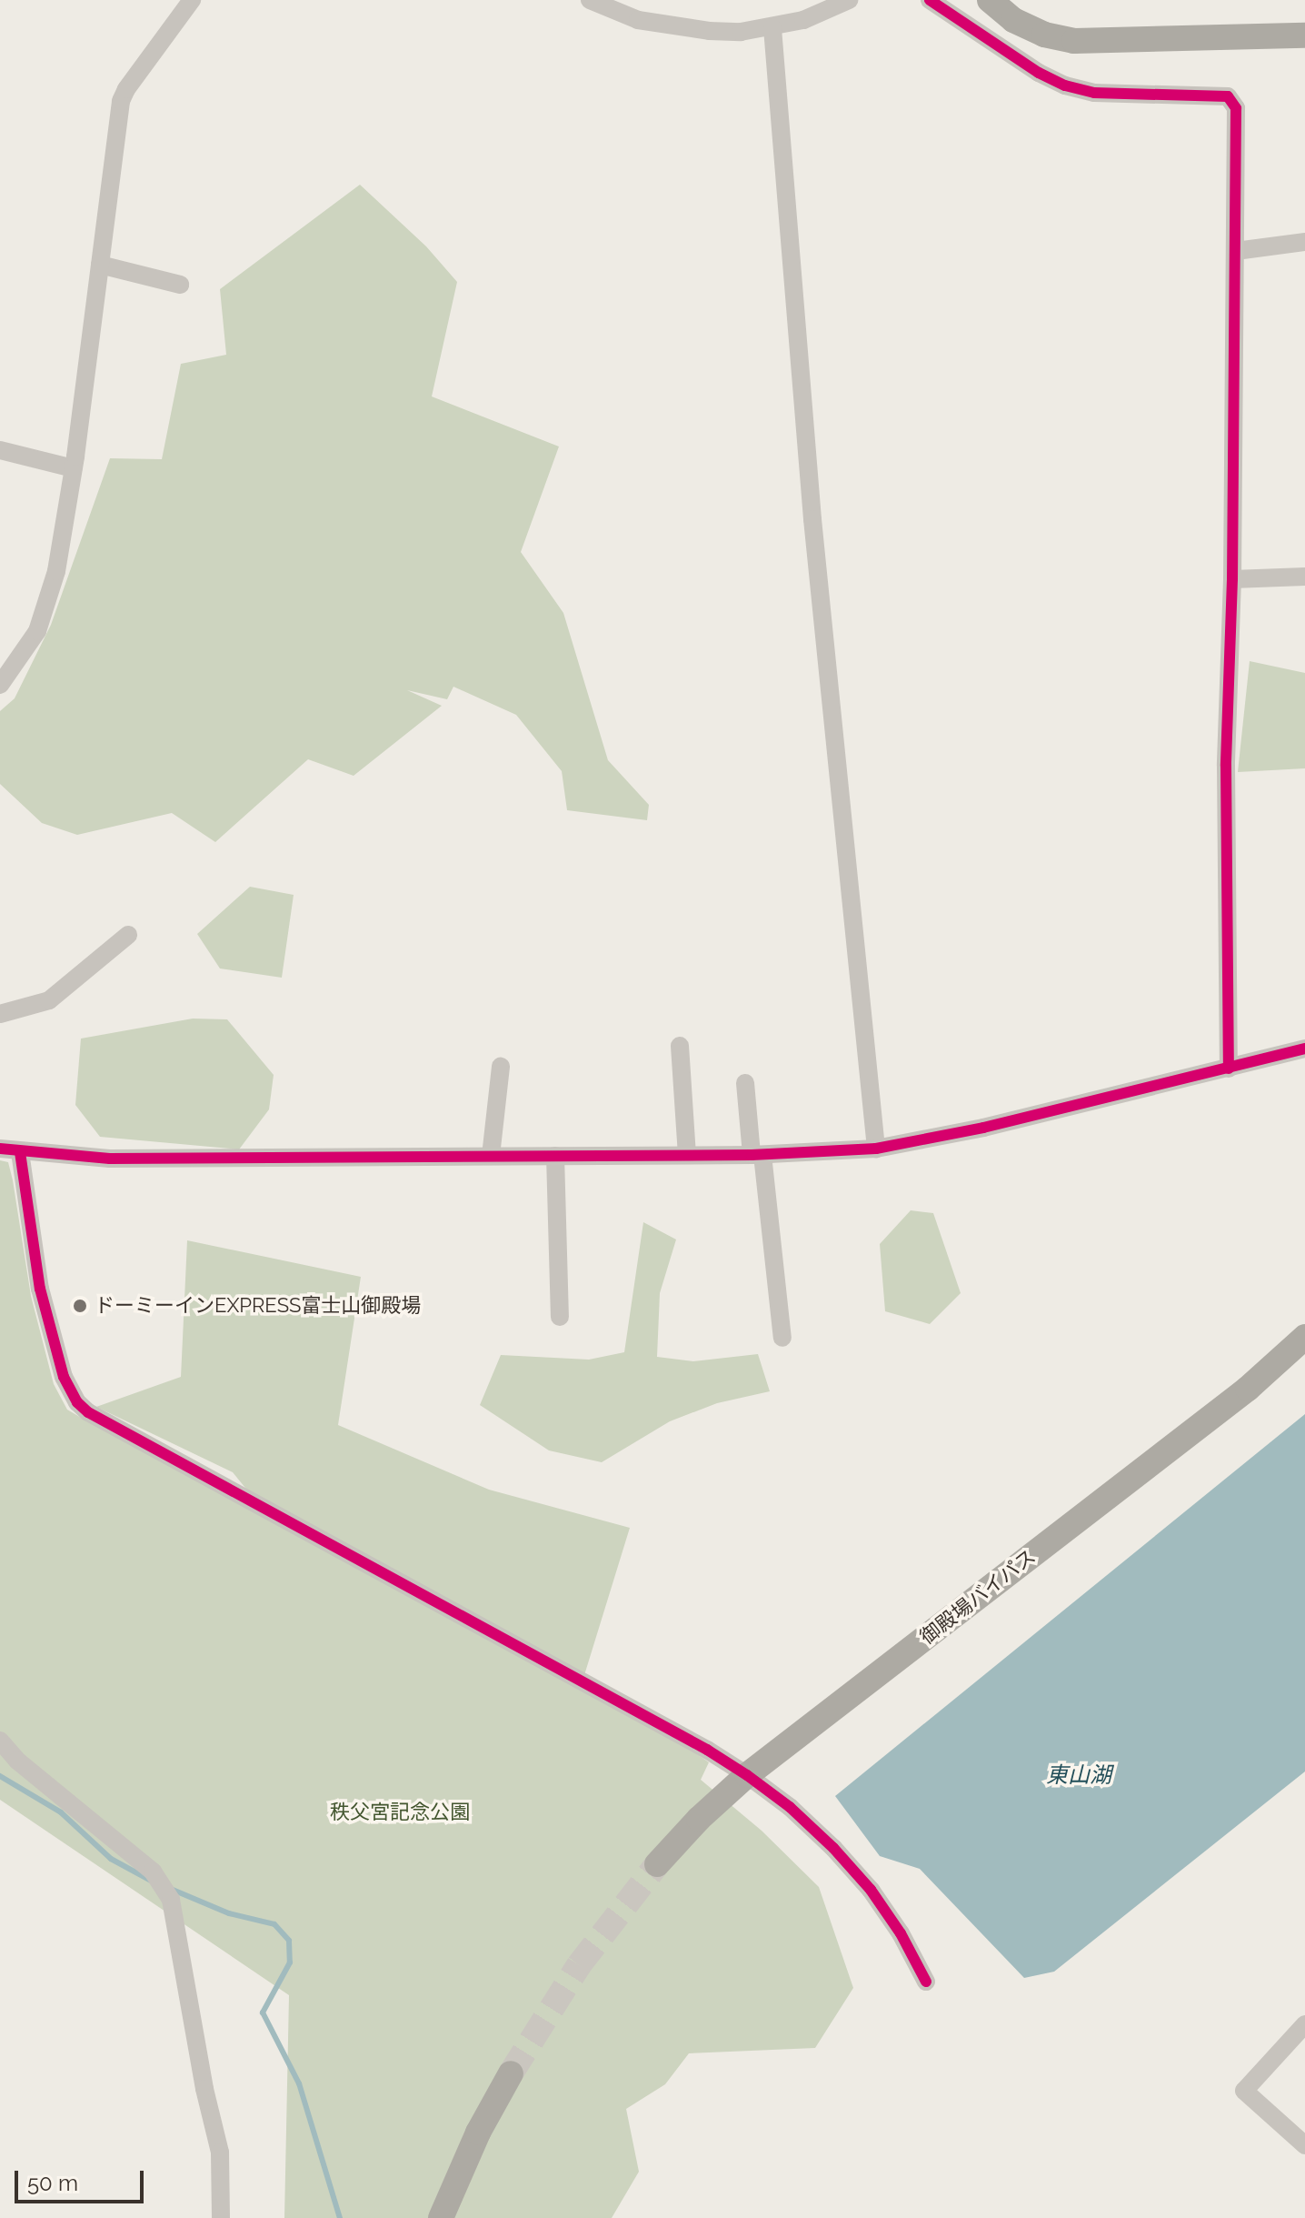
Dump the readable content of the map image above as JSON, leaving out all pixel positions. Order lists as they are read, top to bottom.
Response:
{
  "streets": {
    "highway": ["御殿場バイパス"]
  },
  "water": ["東山湖"],
  "parks": ["秩父宮記念公園"],
  "places": ["ドーミーインEXPRESS富士山御殿場"],
  "scale_bar": "50 m"
}
